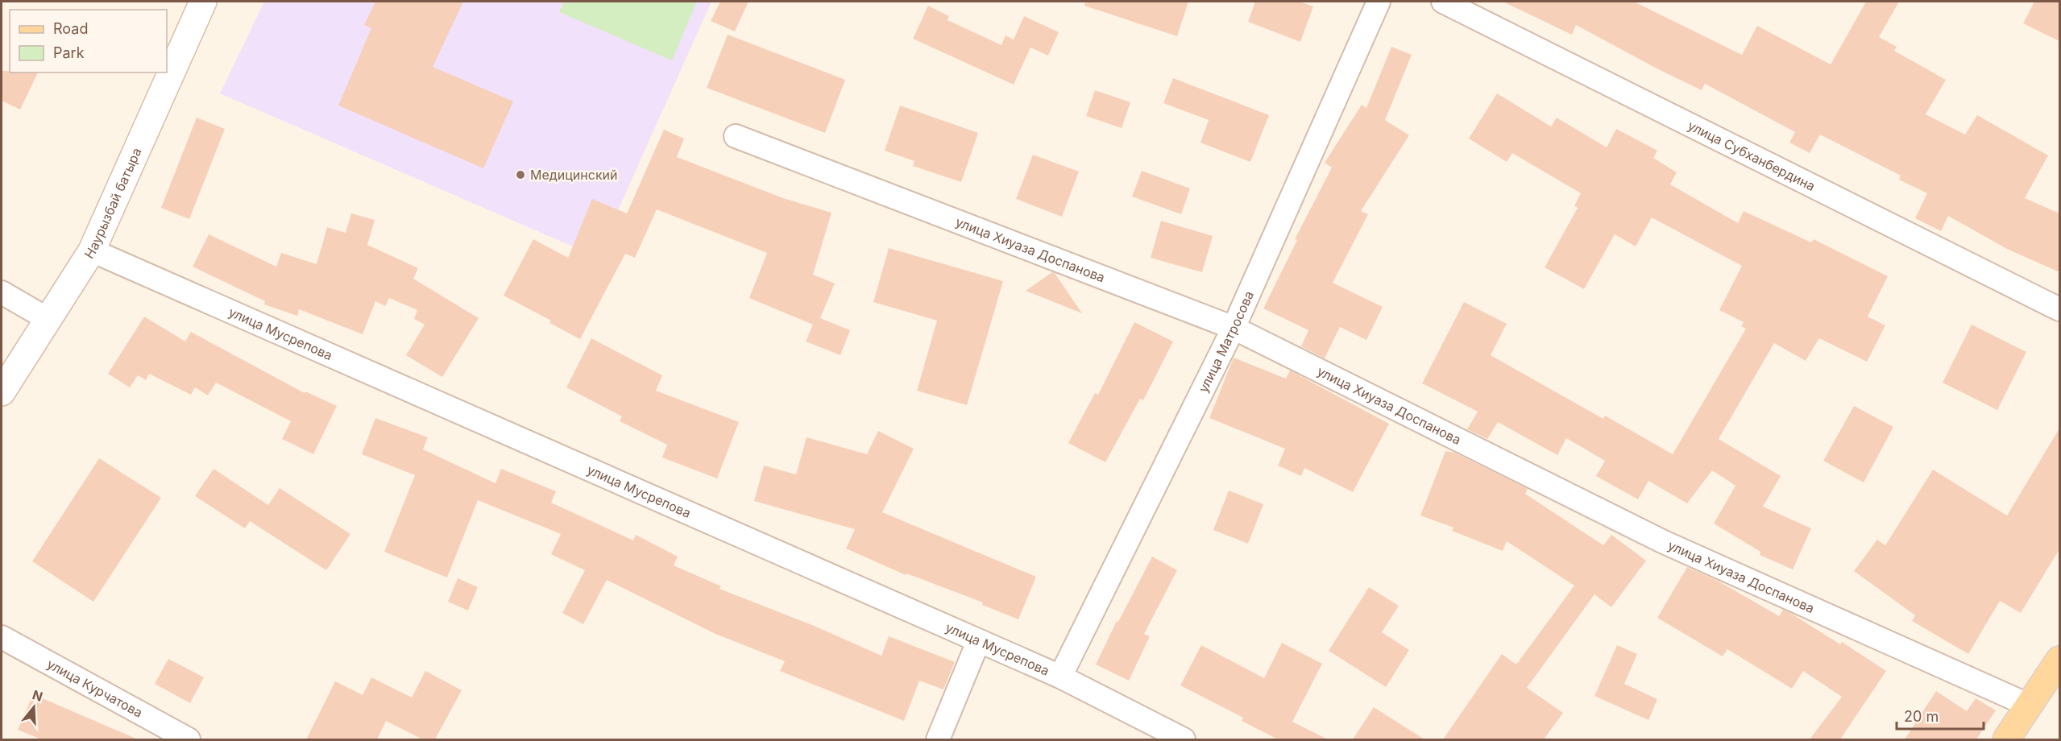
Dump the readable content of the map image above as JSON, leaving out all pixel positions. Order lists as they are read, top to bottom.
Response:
{
  "streets": {
    "main road": ["Наурызбай батыра"],
    "street": [
      "улица Субханбердина",
      "улица Хиуаза Доспанова",
      "улица Мусрепова",
      "улица Матросова",
      "улица Курчатова"
    ]
  },
  "crossings": [
    ["Наурызбай батыра", "улица Мусрепова"],
    ["улица Хиуаза Доспанова", "улица Матросова"],
    ["улица Мусрепова", "улица Матросова"]
  ],
  "places": ["Медицинский"],
  "legend": ["Road", "Park"],
  "scale_bar": "20 m",
  "north": "top"
}
